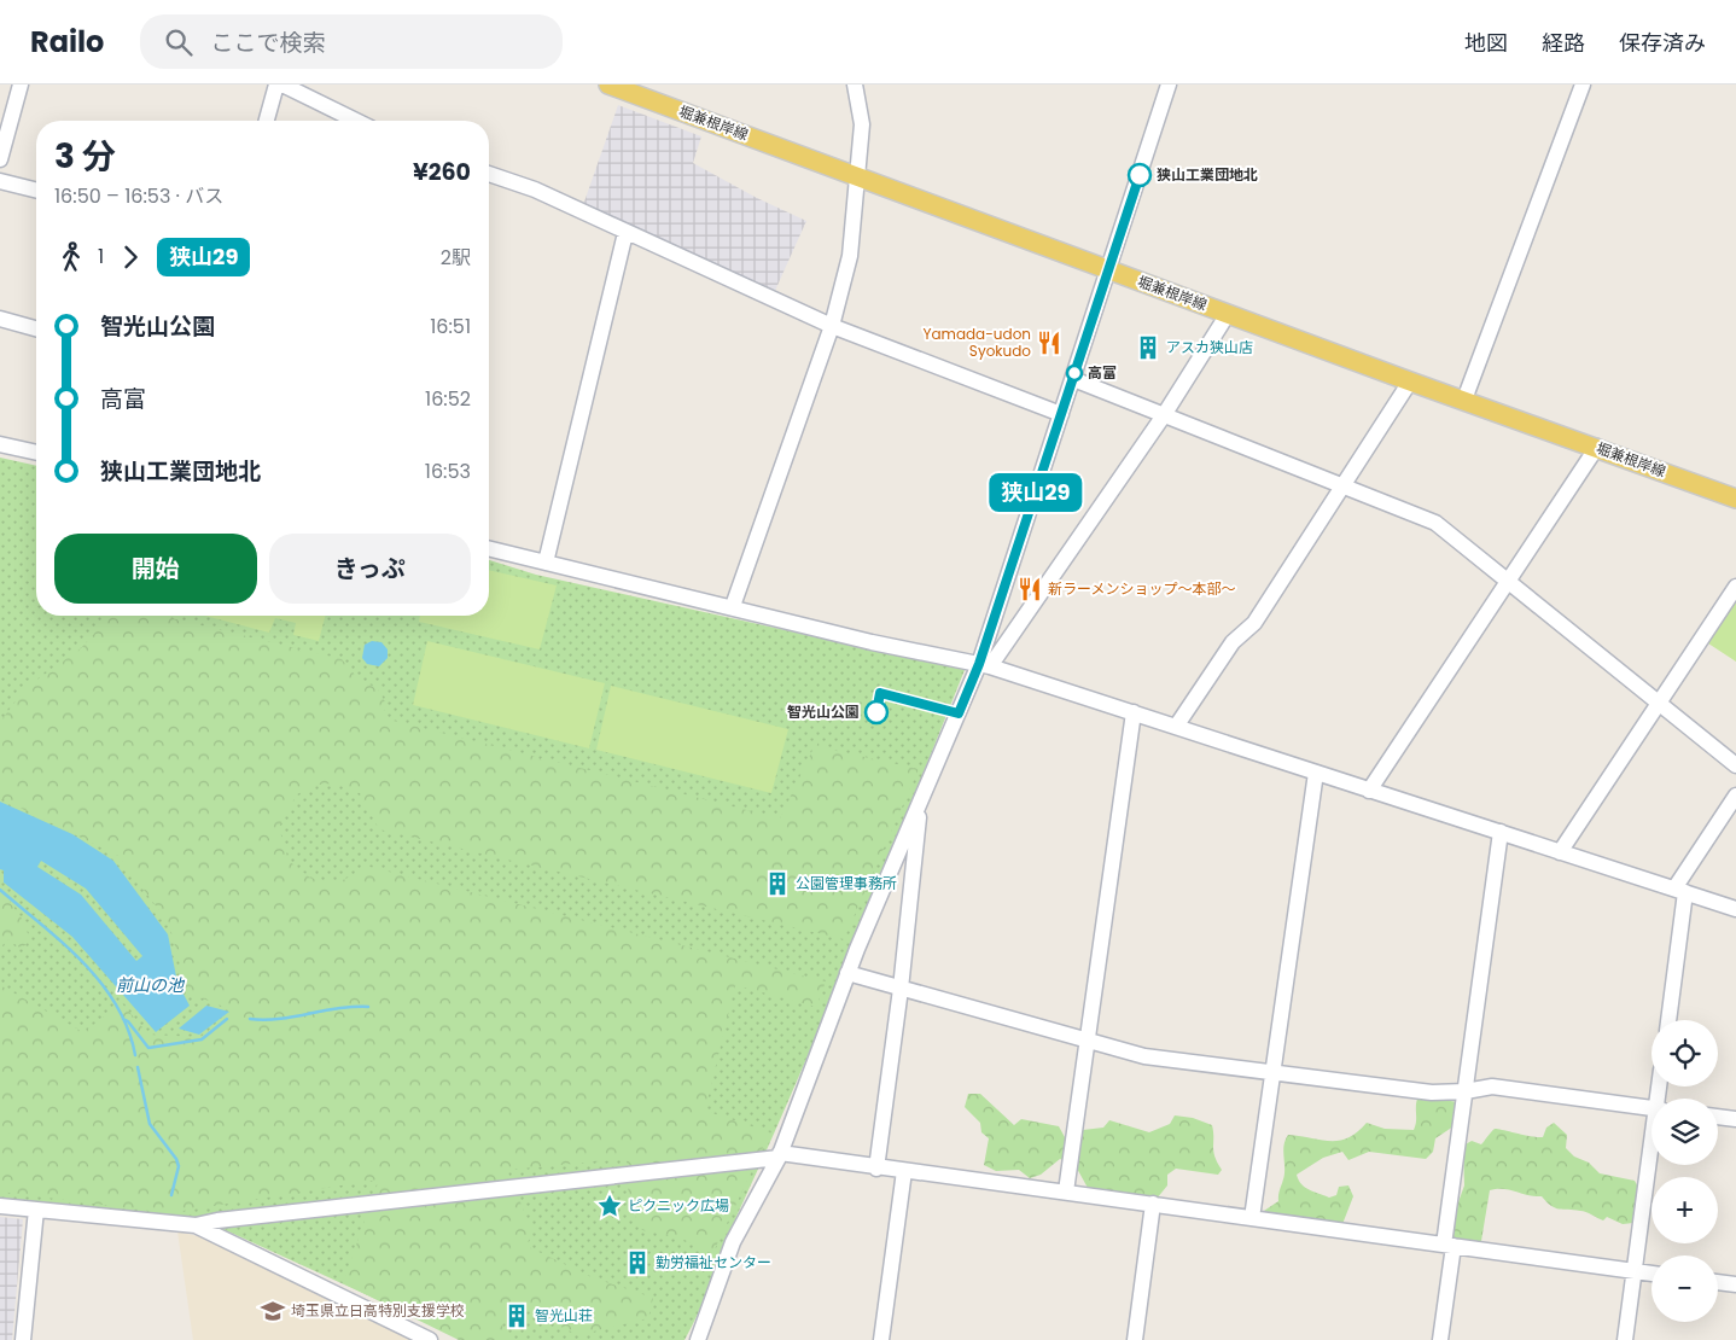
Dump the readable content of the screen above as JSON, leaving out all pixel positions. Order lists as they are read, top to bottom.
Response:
{
  "streets": {
    "main road": ["堀兼根岸線"]
  },
  "water": ["前山の池"],
  "places": {
    "other": ["狭山工業団地北", "高富", "智光山公園"],
    "restaurant": ["Yamada-udon Syokudo", "新ラーメンショップ～本部～"],
    "building": [
      "アスカ狭山店",
      "公園管理事務所",
      "勤労福祉センター",
      "智光山荘"
    ],
    "place": ["ピクニック広場"],
    "school or university": ["埼玉県立日高特別支援学校"]
  },
  "lines": ["bus line 狭山29"],
  "page": {
    "header": "Railo",
    "search": "ここで検索",
    "nav": ["地図", "経路", "保存済み"],
    "on_map": "狭山29",
    "heading": ["3 分", "16:50 – 16:53 · バス", "¥260"],
    "legs": ["1", "狭山29", "2駅"],
    "list": [
      {
        "name": "智光山公園",
        "value": "16:51"
      },
      {
        "name": "高富",
        "value": "16:52"
      },
      {
        "name": "狭山工業団地北",
        "value": "16:53"
      }
    ],
    "buttons": ["開始", "きっぷ"],
    "map_buttons": ["+", "−"]
  }
}
